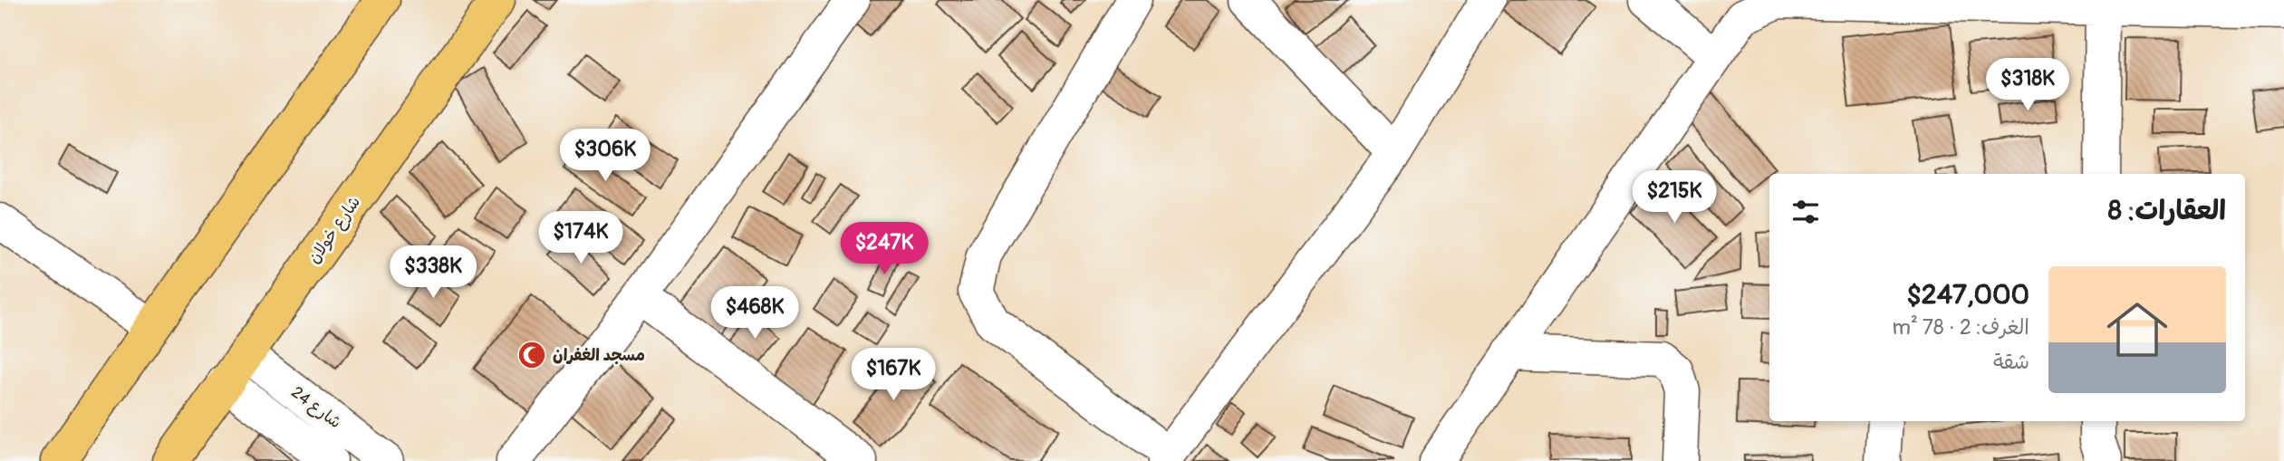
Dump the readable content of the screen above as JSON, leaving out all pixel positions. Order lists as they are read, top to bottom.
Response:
{
  "streets": {
    "main road": ["شارع خولان"],
    "street": ["شارع 24"]
  },
  "crossings": [
    ["شارع خولان", "شارع 24"]
  ],
  "places": {
    "mosque": ["مسجد الغفران"]
  },
  "page": {
    "price": [
      "$318K",
      "$306K",
      "$215K",
      "$174K",
      "$247K",
      "$338K",
      "$468K",
      "$167K"
    ],
    "heading": "العقارات: 8",
    "list": [
      {
        "name": "$247,000",
        "note": "الغرف: 2 · 78 m² · شقة"
      }
    ]
  }
}
